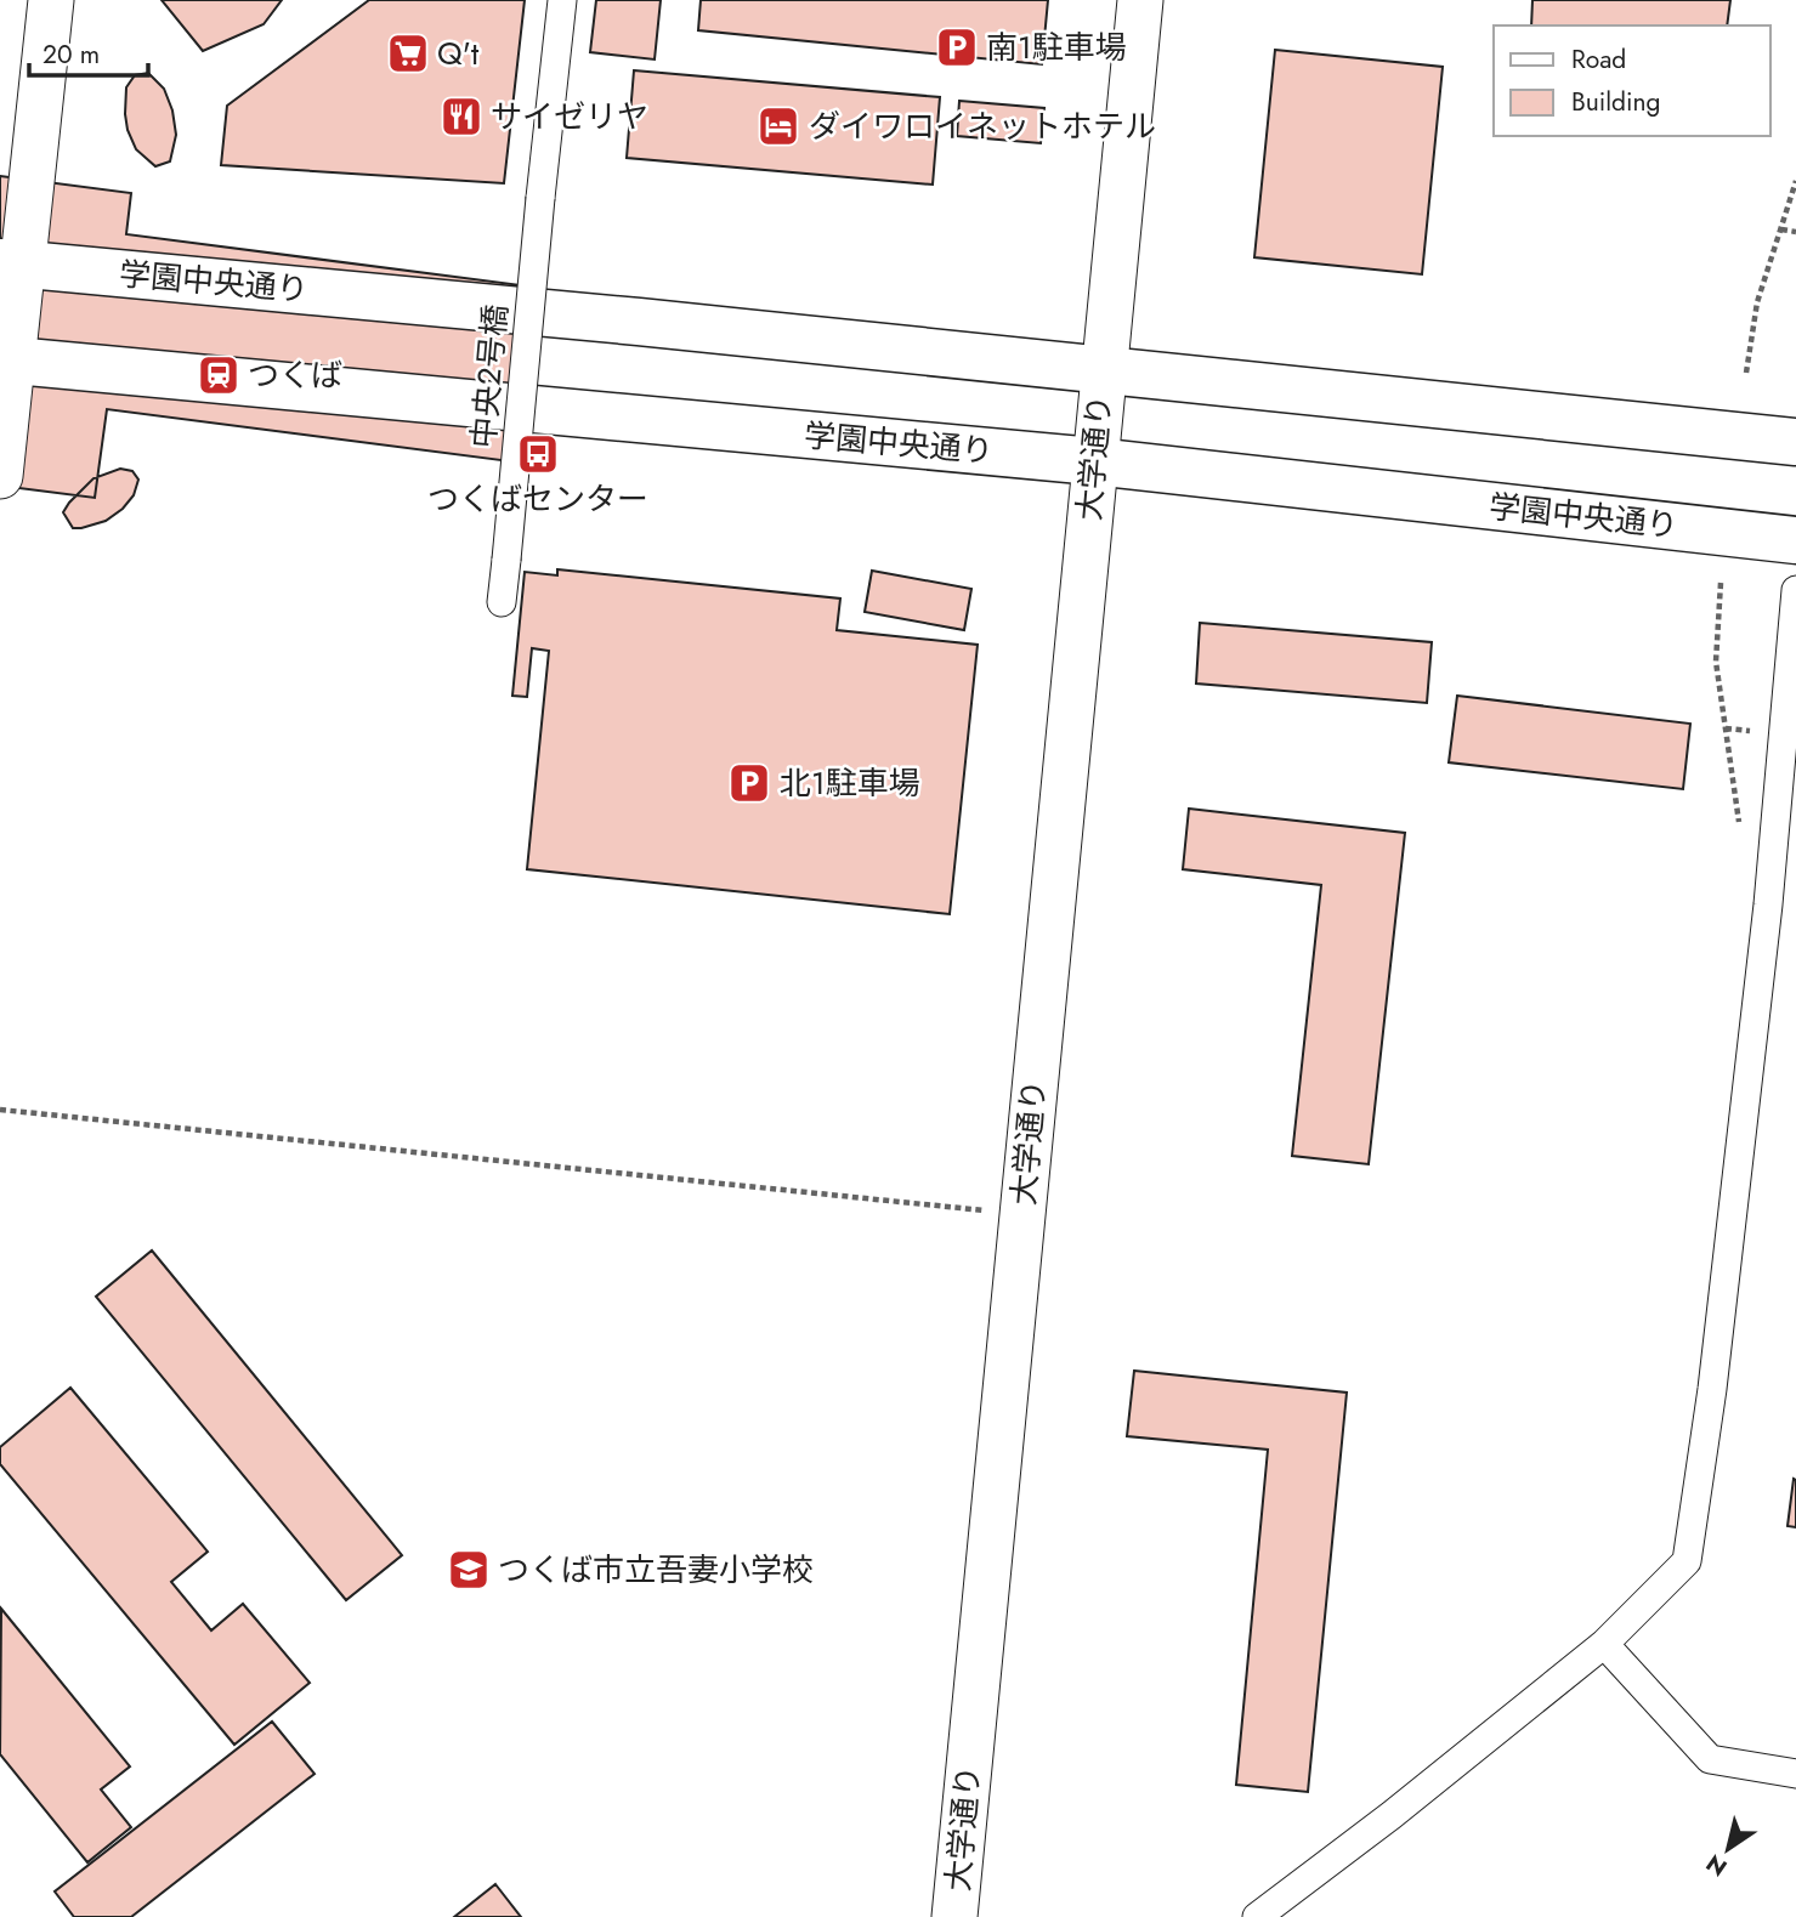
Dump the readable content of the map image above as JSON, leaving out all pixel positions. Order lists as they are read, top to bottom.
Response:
{
  "streets": {
    "main road": ["学園中央通り"],
    "street": ["中央2号橋", "大学通り"]
  },
  "crossings": [
    ["学園中央通り", "大学通り"]
  ],
  "places": {
    "parking": ["南1駐車場", "北1駐車場"],
    "supermarket": ["Q't"],
    "restaurant": ["サイゼリヤ"],
    "hotel": ["ダイワロイネットホテル"],
    "station": ["つくば"],
    "bus stop": ["つくばセンター"],
    "school or university": ["つくば市立吾妻小学校"]
  },
  "legend": ["Road", "Building"],
  "scale_bar": "20 m",
  "north": "bottom left"
}
